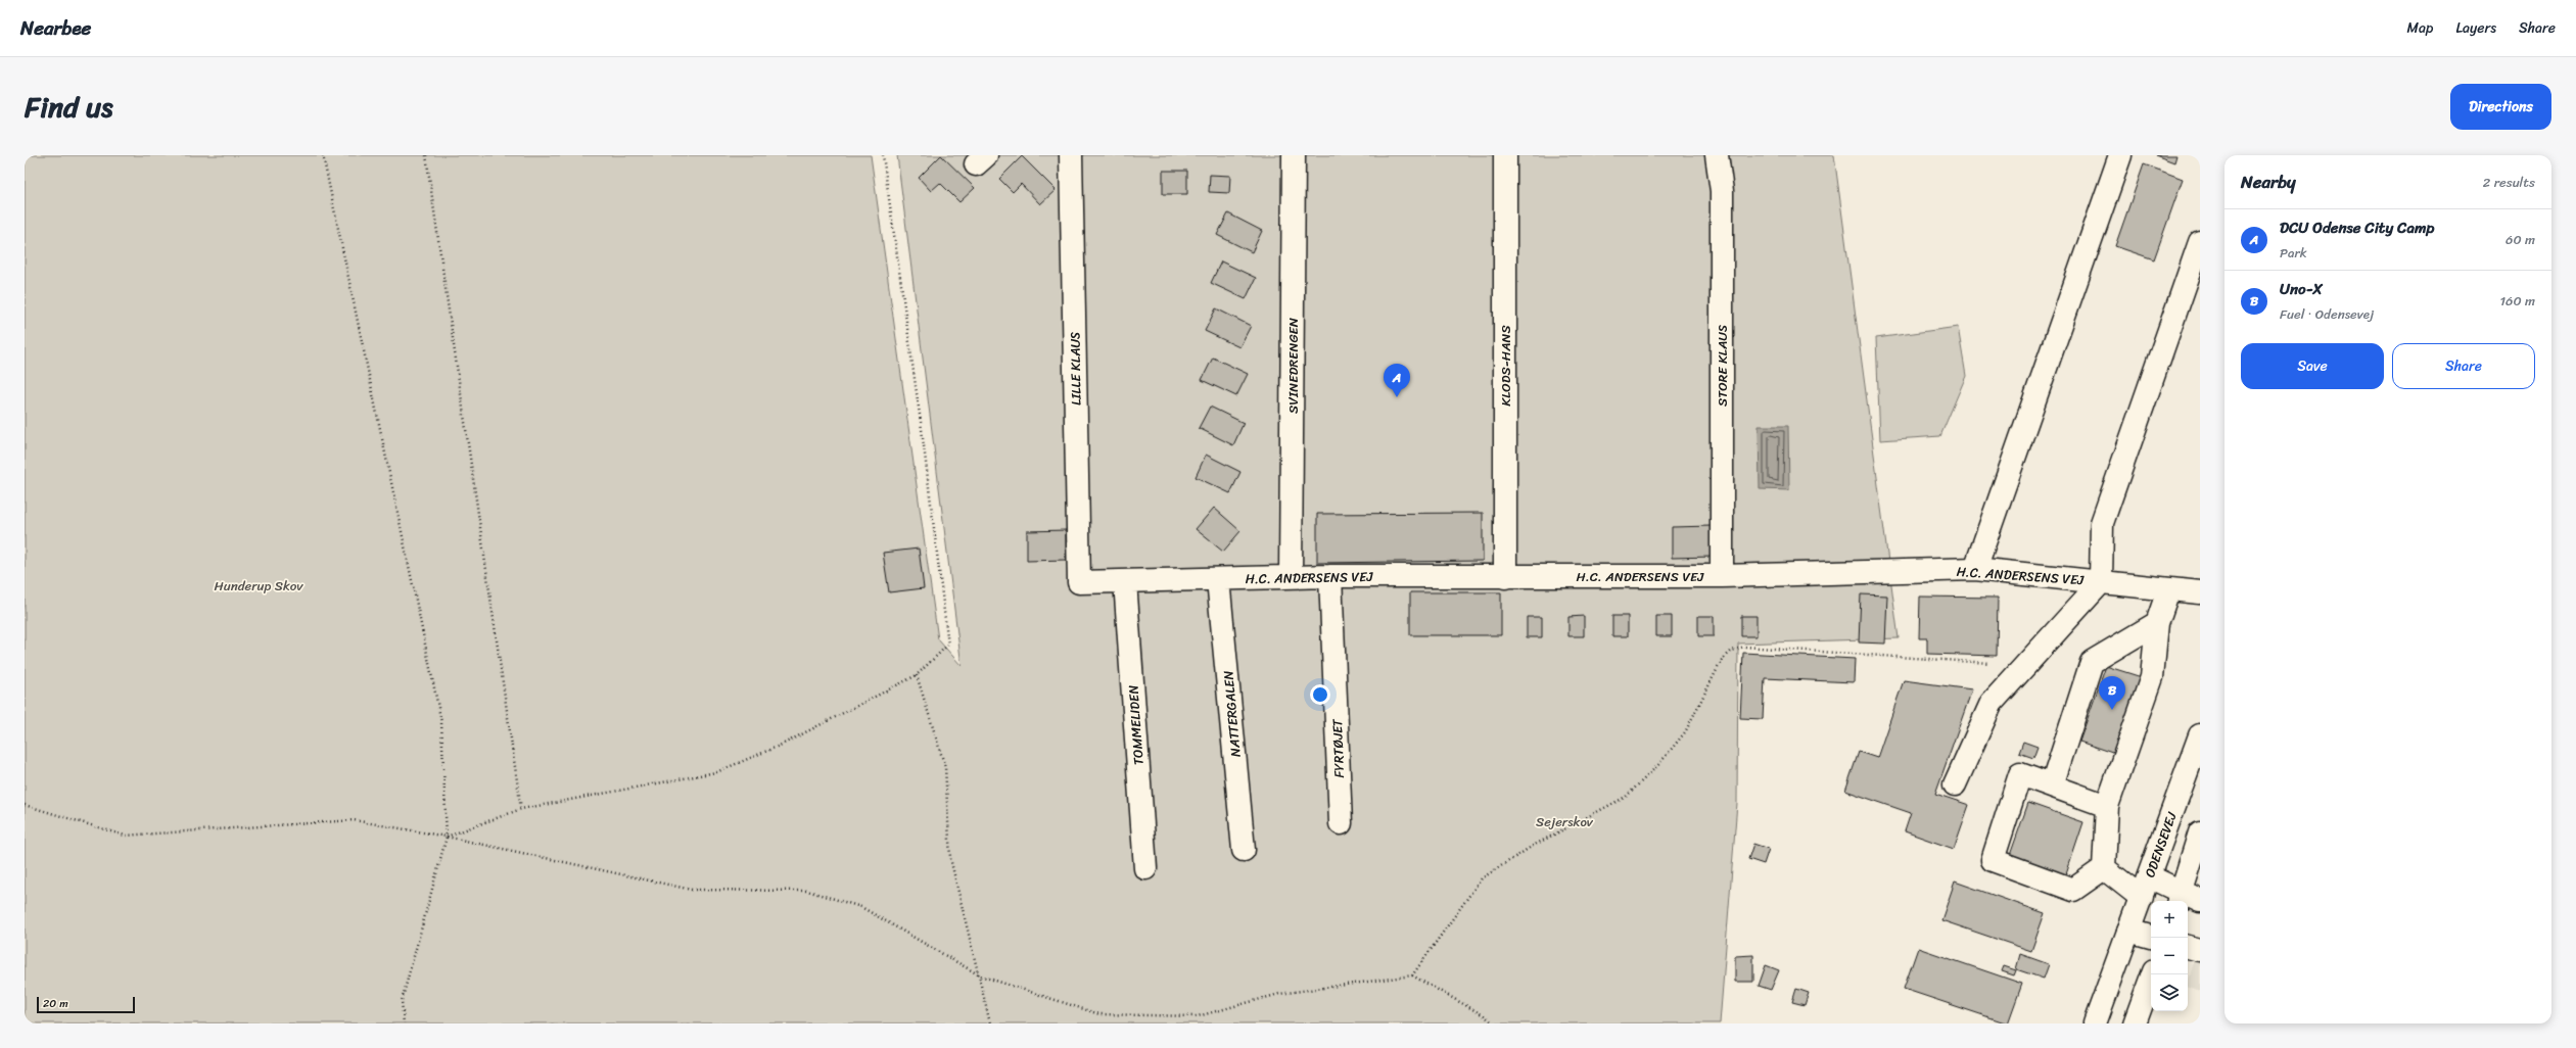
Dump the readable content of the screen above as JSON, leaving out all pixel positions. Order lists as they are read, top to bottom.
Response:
{
  "streets": {
    "main road": [
      "SVINEDRENGEN",
      "KLODS-HANS",
      "STORE KLAUS",
      "LILLE KLAUS",
      "H.C. ANDERSENS VEJ",
      "NATTERGALEN",
      "TOMMELIDEN",
      "FYRTØJET",
      "ODENSEVEJ"
    ]
  },
  "crossings": [
    ["SVINEDRENGEN", "H.C. ANDERSENS VEJ"],
    ["KLODS-HANS", "H.C. ANDERSENS VEJ"],
    ["STORE KLAUS", "H.C. ANDERSENS VEJ"],
    ["LILLE KLAUS", "H.C. ANDERSENS VEJ"],
    ["H.C. ANDERSENS VEJ", "NATTERGALEN"],
    ["H.C. ANDERSENS VEJ", "TOMMELIDEN"],
    ["H.C. ANDERSENS VEJ", "FYRTØJET"]
  ],
  "parks": ["Hunderup Skov", "Sejerskov"],
  "scale_bar": "20 m",
  "page": {
    "header": "Nearbee",
    "nav": ["Map", "Layers", "Share"],
    "title": "Find us",
    "buttons": [
      "Directions",
      ["Save", "Share"]
    ],
    "heading": ["Nearby", "2 results"],
    "list": [
      {
        "mark": "A",
        "name": "DCU Odense City Camp",
        "note": "Park",
        "value": "60 m"
      },
      {
        "mark": "B",
        "name": "Uno-X",
        "note": "Fuel · Odensevej",
        "value": "160 m"
      }
    ],
    "pins": ["A", "B"],
    "map_buttons": ["+", "−"],
    "scale": "20 m"
  }
}
